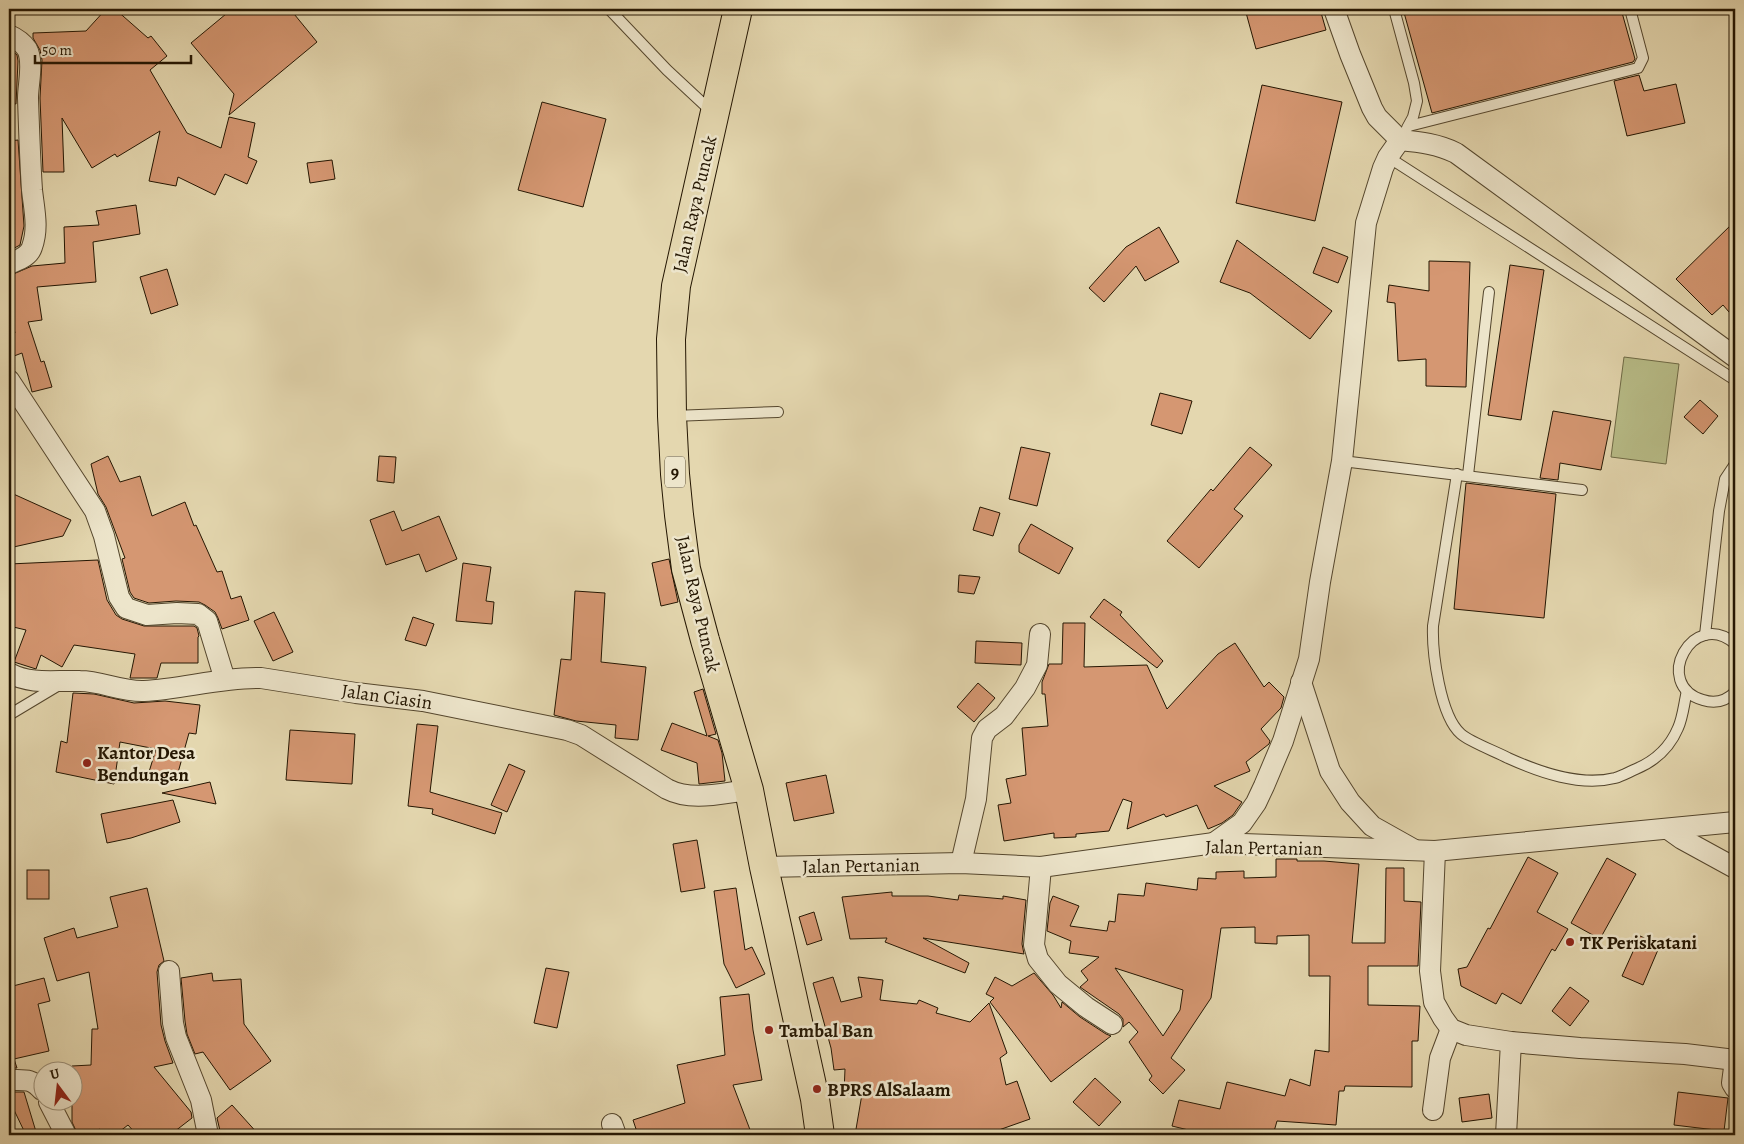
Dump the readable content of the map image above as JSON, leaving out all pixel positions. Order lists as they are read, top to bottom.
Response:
{
  "streets": {
    "highway": ["Jalan Raya Puncak", "9"],
    "street": ["Jalan Ciasin", "Jalan Pertanian"]
  },
  "crossings": [
    ["Jalan Raya Puncak", "Jalan Ciasin"],
    ["Jalan Raya Puncak", "Jalan Pertanian"]
  ],
  "places": [
    "Kantor Desa Bendungan",
    "TK Periskatani",
    "Tambal Ban",
    "BPRS AlSalaam"
  ],
  "scale_bar": "50 m",
  "north": "top"
}
